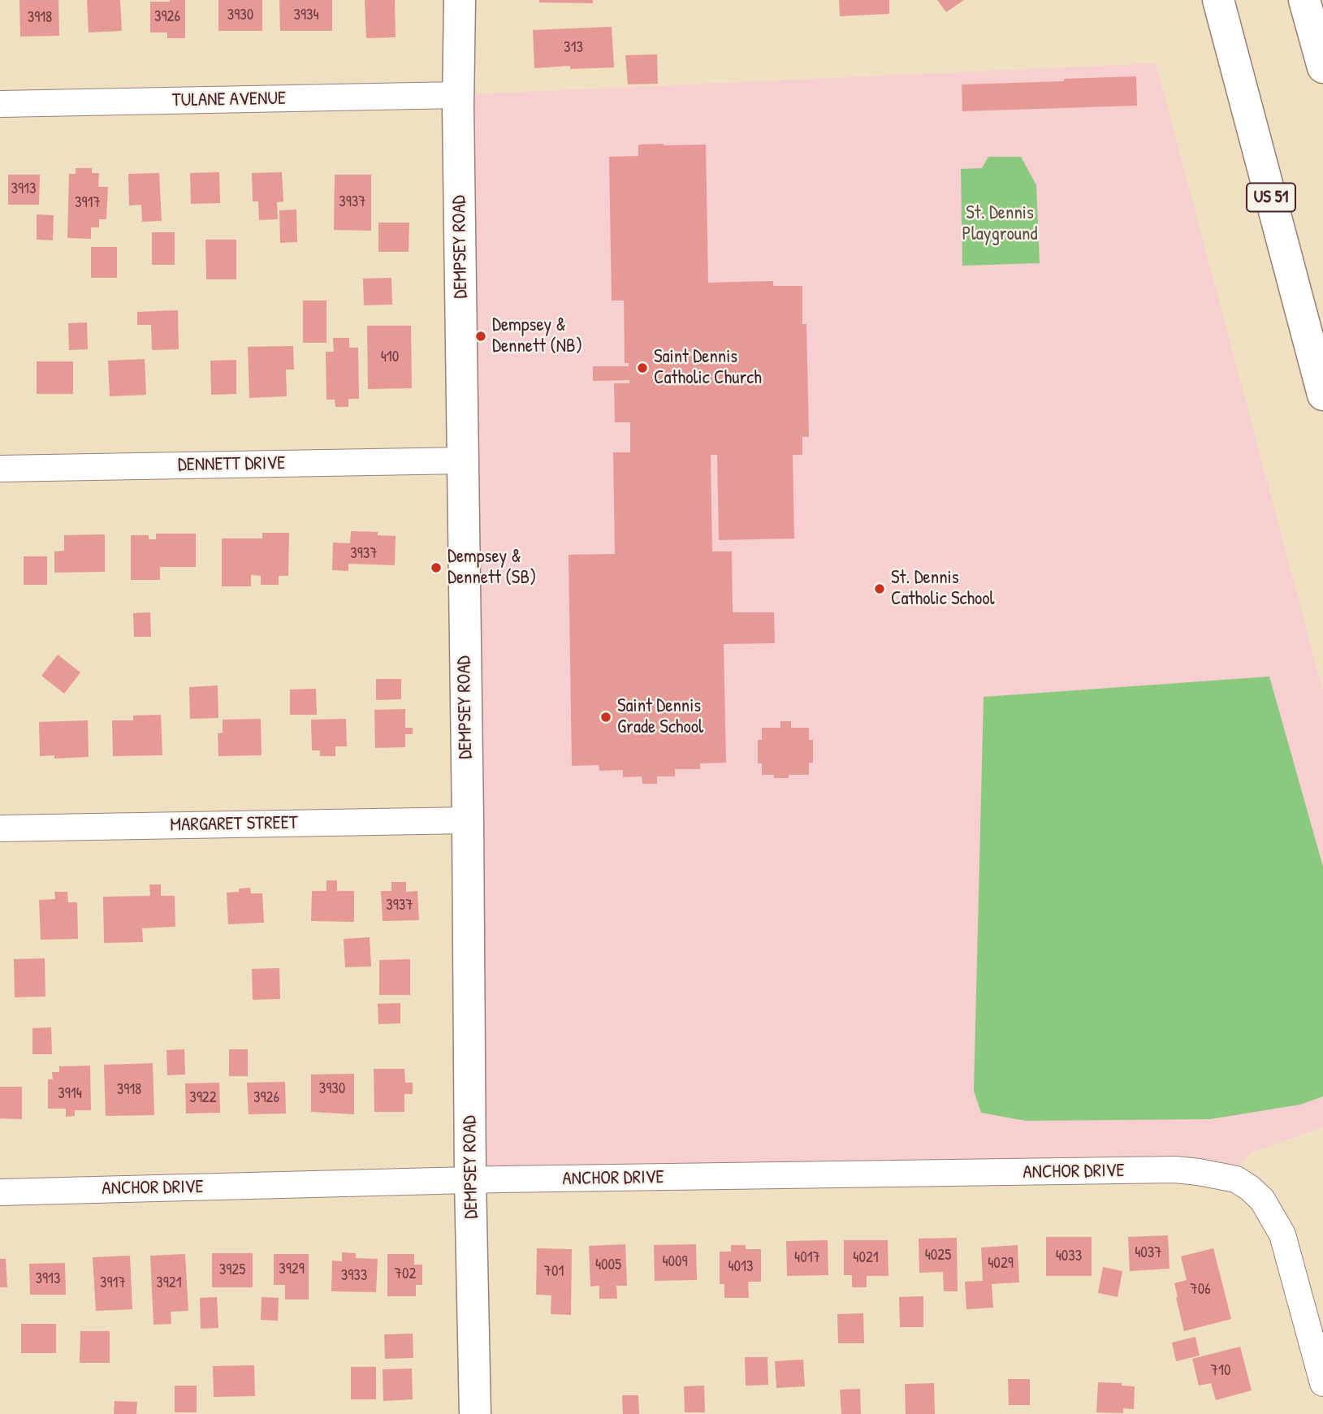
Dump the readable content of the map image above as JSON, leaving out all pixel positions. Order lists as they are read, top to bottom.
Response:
{
  "streets": {
    "street": [
      "TULANE AVENUE",
      "US 51",
      "DEMPSEY ROAD",
      "DENNETT DRIVE",
      "MARGARET STREET",
      "ANCHOR DRIVE"
    ]
  },
  "crossings": [
    ["TULANE AVENUE", "DEMPSEY ROAD"],
    ["DEMPSEY ROAD", "DENNETT DRIVE"],
    ["DEMPSEY ROAD", "MARGARET STREET"],
    ["DEMPSEY ROAD", "ANCHOR DRIVE"]
  ],
  "parks": ["St. Dennis Playground"],
  "places": [
    "Dempsey & Dennett (NB)",
    "Saint Dennis Catholic Church",
    "Dempsey & Dennett (SB)",
    "St. Dennis Catholic School",
    "Saint Dennis Grade School"
  ],
  "house_numbers": [
    "3930",
    "3934",
    "3926",
    "3918",
    "313",
    "3913",
    "3937",
    "3917",
    "410",
    "3937",
    "3937",
    "3930",
    "3918",
    "3914",
    "3922",
    "3926",
    "4037",
    "4025",
    "4033",
    "4017",
    "4021",
    "4009",
    "4029",
    "4005",
    "4013",
    "3929",
    "3925",
    "701",
    "702",
    "3933",
    "3913",
    "3917",
    "3921",
    "706",
    "710"
  ]
}
